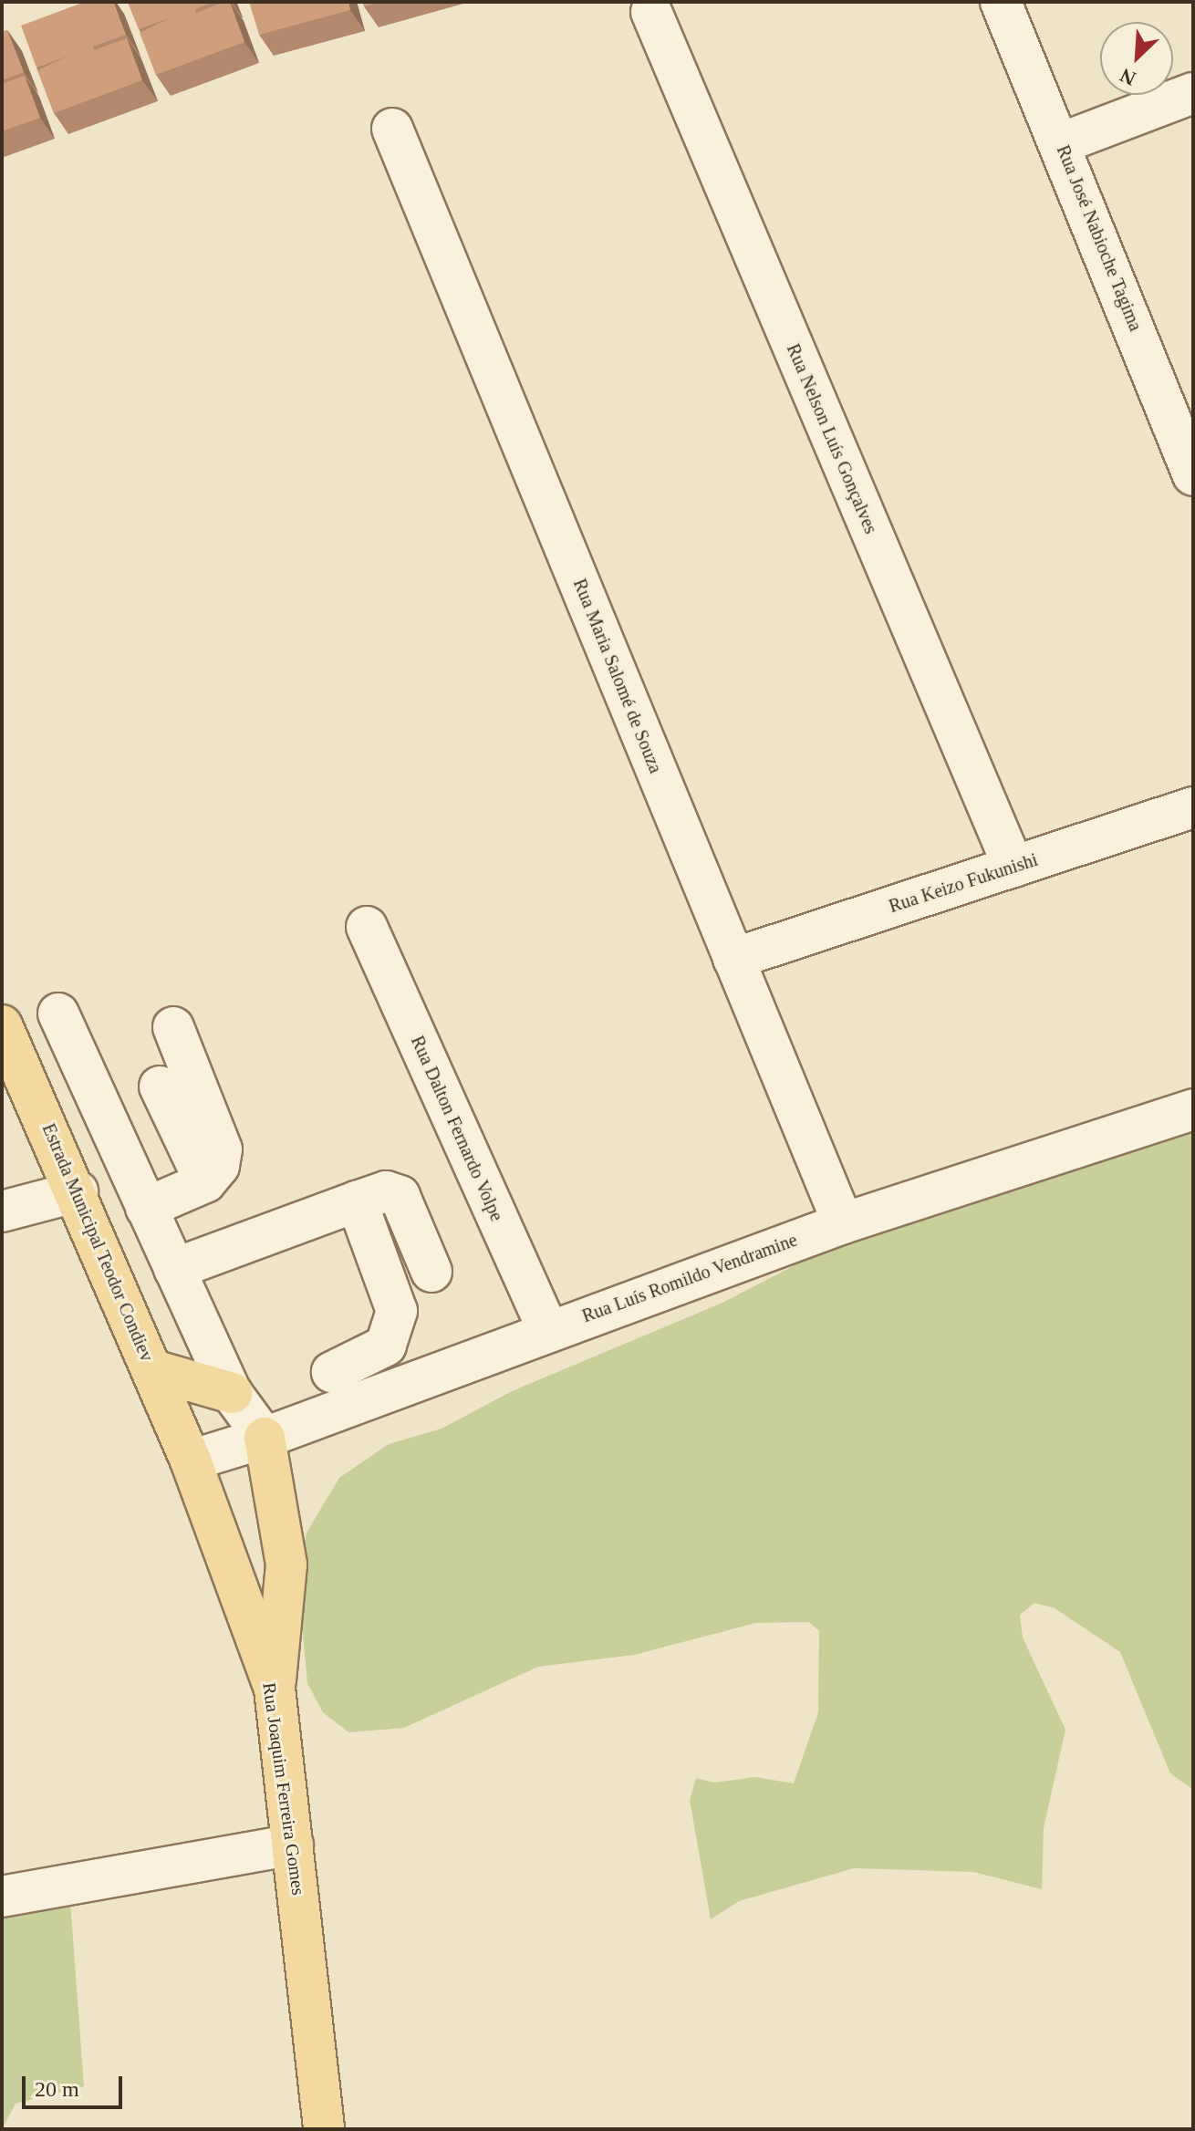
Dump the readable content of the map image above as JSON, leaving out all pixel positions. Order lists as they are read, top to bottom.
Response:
{
  "streets": {
    "main road": ["Estrada Municipal Teodor Condiev", "Rua Joaquim Ferreira Gomes"],
    "street": [
      "Rua José Nabioche Tagima",
      "Rua Nelson Luís Gonçalves",
      "Rua Maria Salomé de Souza",
      "Rua Keizo Fukunishi",
      "Rua Dalton Fernardo Volpe",
      "Rua Luís Romildo Vendramine"
    ]
  },
  "crossings": [
    ["Rua Nelson Luís Gonçalves", "Rua Keizo Fukunishi"],
    ["Rua Maria Salomé de Souza", "Rua Keizo Fukunishi"],
    ["Rua Maria Salomé de Souza", "Rua Luís Romildo Vendramine"],
    ["Rua Dalton Fernardo Volpe", "Rua Luís Romildo Vendramine"],
    ["Estrada Municipal Teodor Condiev", "Rua Luís Romildo Vendramine"],
    ["Estrada Municipal Teodor Condiev", "Rua Joaquim Ferreira Gomes"],
    ["Rua Luís Romildo Vendramine", "Rua Joaquim Ferreira Gomes"]
  ],
  "scale_bar": "20 m",
  "north": "bottom left"
}
